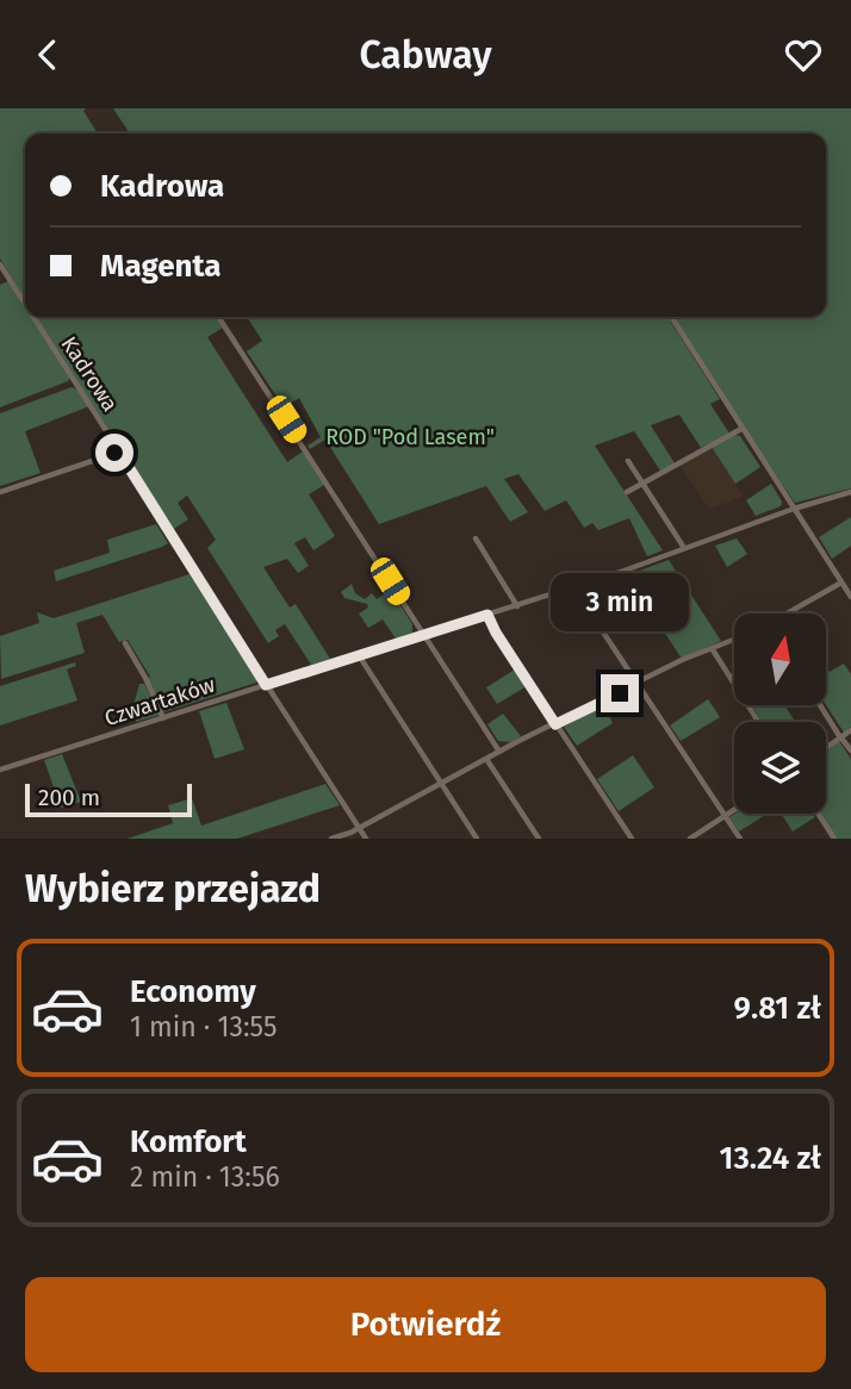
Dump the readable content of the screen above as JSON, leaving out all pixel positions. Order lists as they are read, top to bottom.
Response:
{
  "streets": {
    "street": ["Kadrowa", "Czwartaków"]
  },
  "crossings": [
    ["Kadrowa", "Czwartaków"]
  ],
  "parks": ["ROD \"Pod Lasem\""],
  "scale_bar": "200 m",
  "north": "top",
  "page": {
    "header": "Cabway",
    "banner": ["Kadrowa", "Magenta"],
    "bubble": "3 min",
    "scale": "200 m",
    "heading": "Wybierz przejazd",
    "list": [
      {
        "name": "Economy",
        "note": "1 min · 13:55",
        "value": "9.81 zł"
      },
      {
        "name": "Komfort",
        "note": "2 min · 13:56",
        "value": "13.24 zł"
      }
    ],
    "buttons": "Potwierdź"
  }
}
